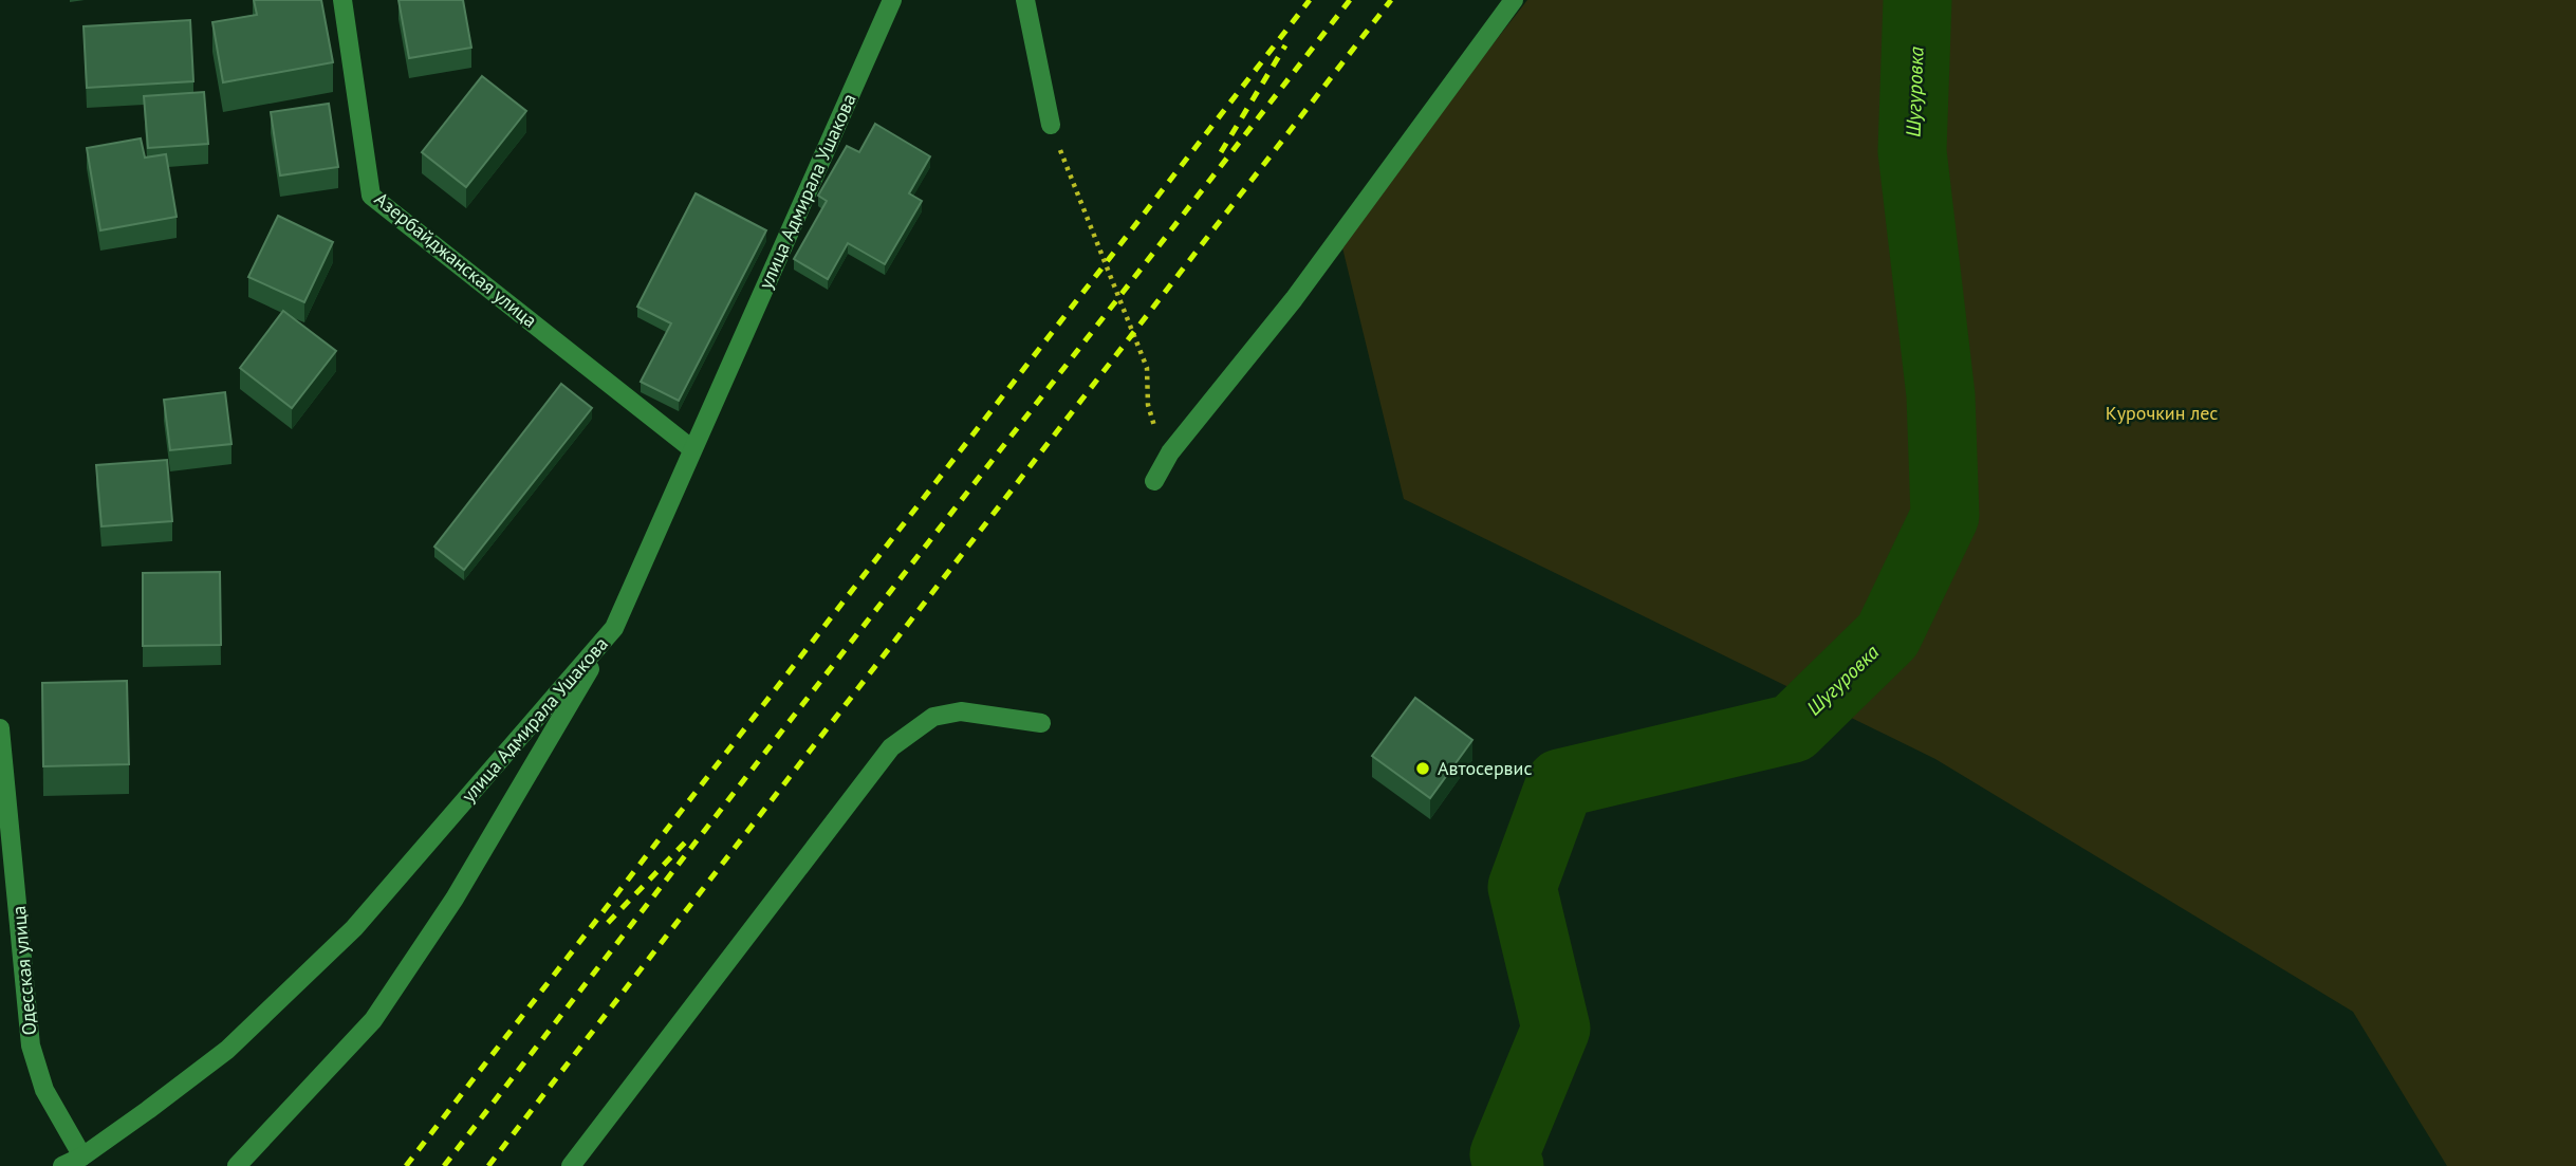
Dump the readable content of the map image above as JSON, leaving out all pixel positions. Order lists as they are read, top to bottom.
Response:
{
  "streets": {
    "street": ["улица Адмирала Ушакова", "Азербайджанская улица", "Одесская улица"]
  },
  "crossings": [
    ["улица Адмирала Ушакова", "Азербайджанская улица"],
    ["улица Адмирала Ушакова", "Одесская улица"]
  ],
  "water": ["Шугуровка"],
  "parks": ["Курочкин лес"],
  "places": ["Автосервис"]
}
